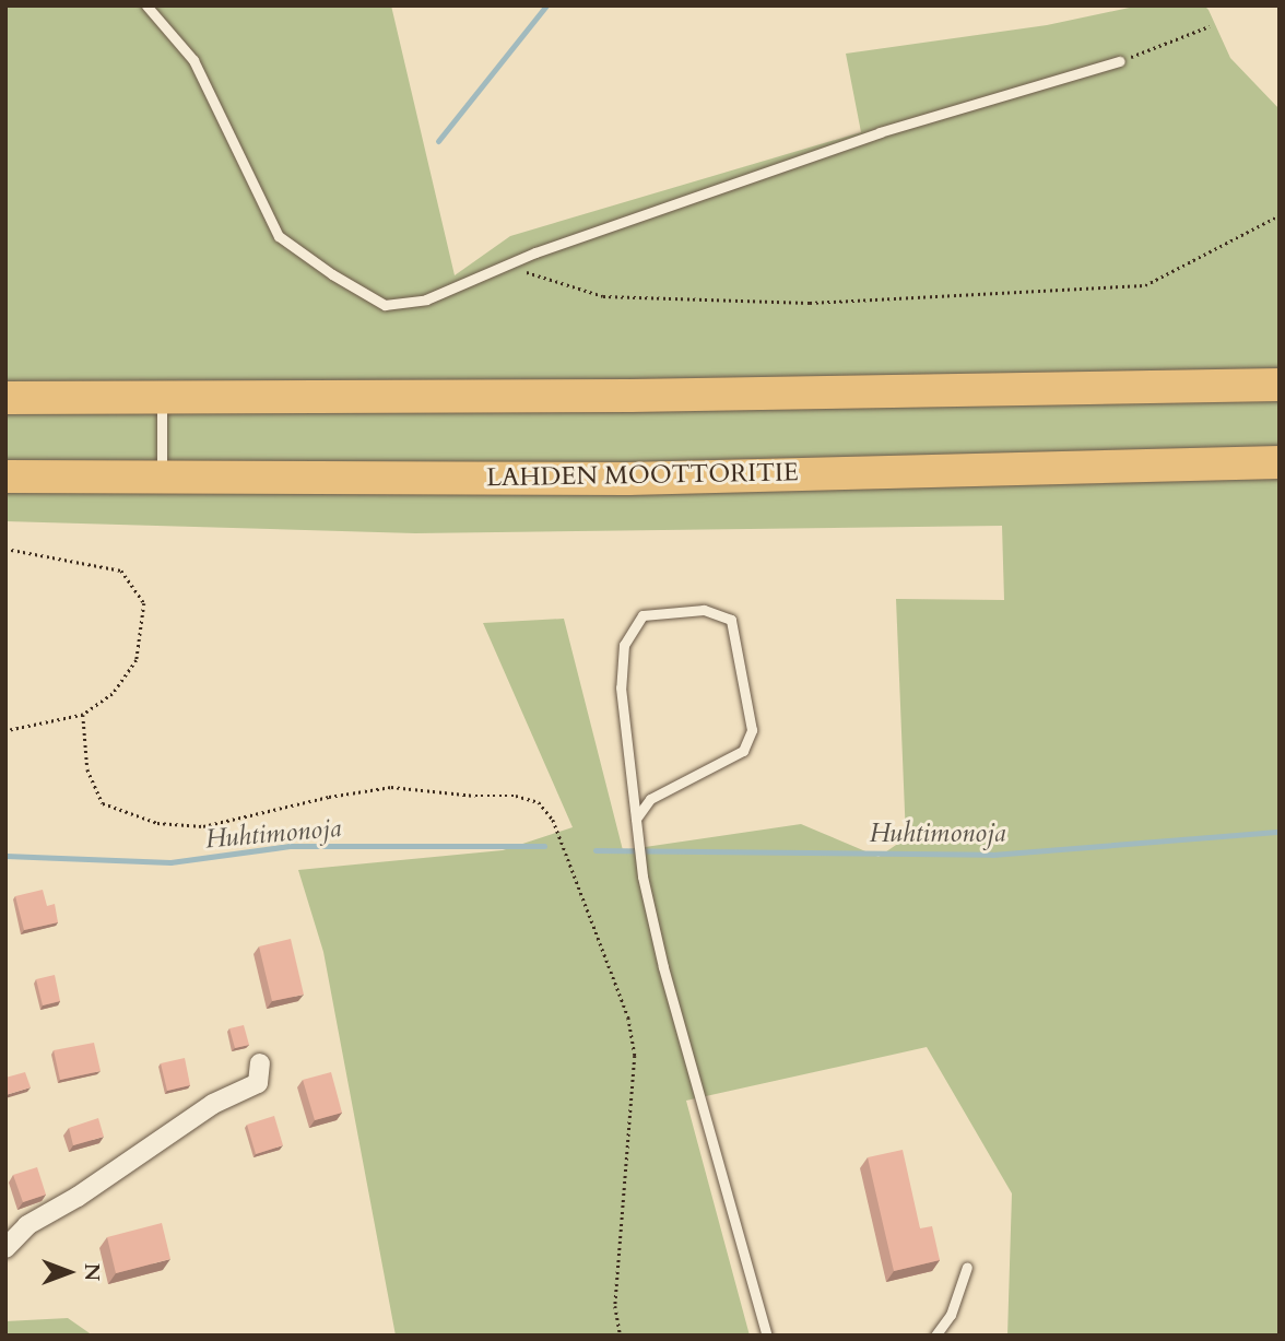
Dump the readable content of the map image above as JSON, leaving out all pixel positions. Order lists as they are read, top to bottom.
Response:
{
  "streets": {
    "highway": ["LAHDEN MOOTTORITIE"]
  },
  "water": ["Huhtimonoja"],
  "north": "right"
}
